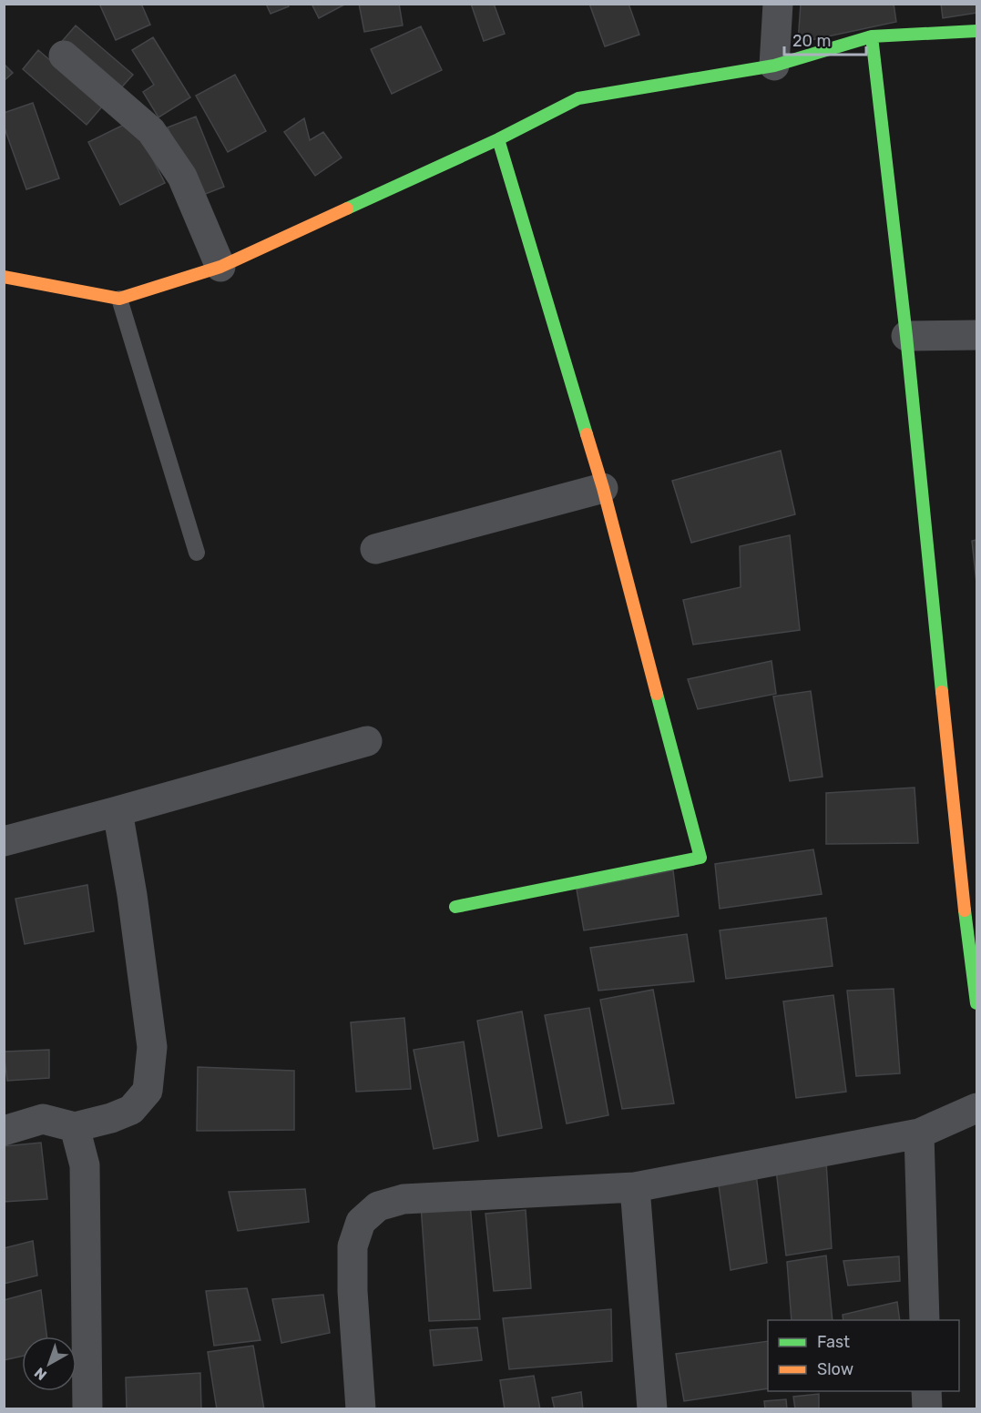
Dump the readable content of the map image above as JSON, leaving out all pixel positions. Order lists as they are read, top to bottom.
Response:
{
  "legend": ["Fast", "Slow"],
  "scale_bar": "20 m",
  "north": "bottom left"
}
